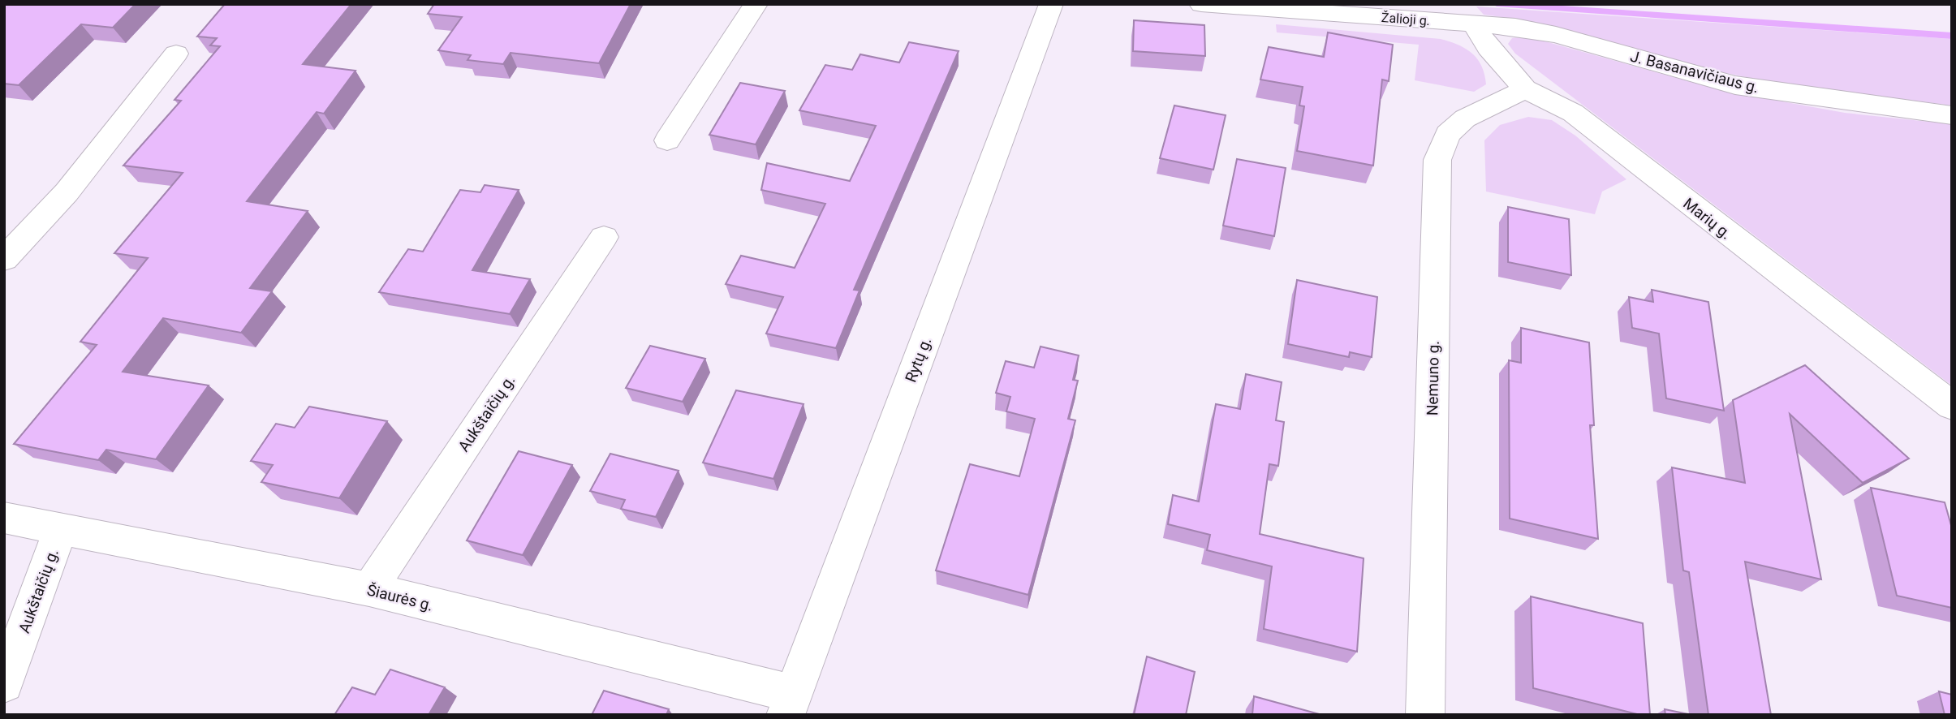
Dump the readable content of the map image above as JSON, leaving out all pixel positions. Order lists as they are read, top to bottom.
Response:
{
  "streets": {
    "street": [
      "Žalioji g.",
      "J. Basanavičiaus g.",
      "Marių g.",
      "Rytų g.",
      "Nemuno g.",
      "Aukštaičių g.",
      "Šiaurės g."
    ]
  },
  "crossings": [
    ["Žalioji g.", "J. Basanavičiaus g."],
    ["Žalioji g.", "Marių g."],
    ["J. Basanavičiaus g.", "Marių g."],
    ["Marių g.", "Nemuno g."],
    ["Rytų g.", "Šiaurės g."],
    ["Aukštaičių g.", "Šiaurės g."]
  ]
}
